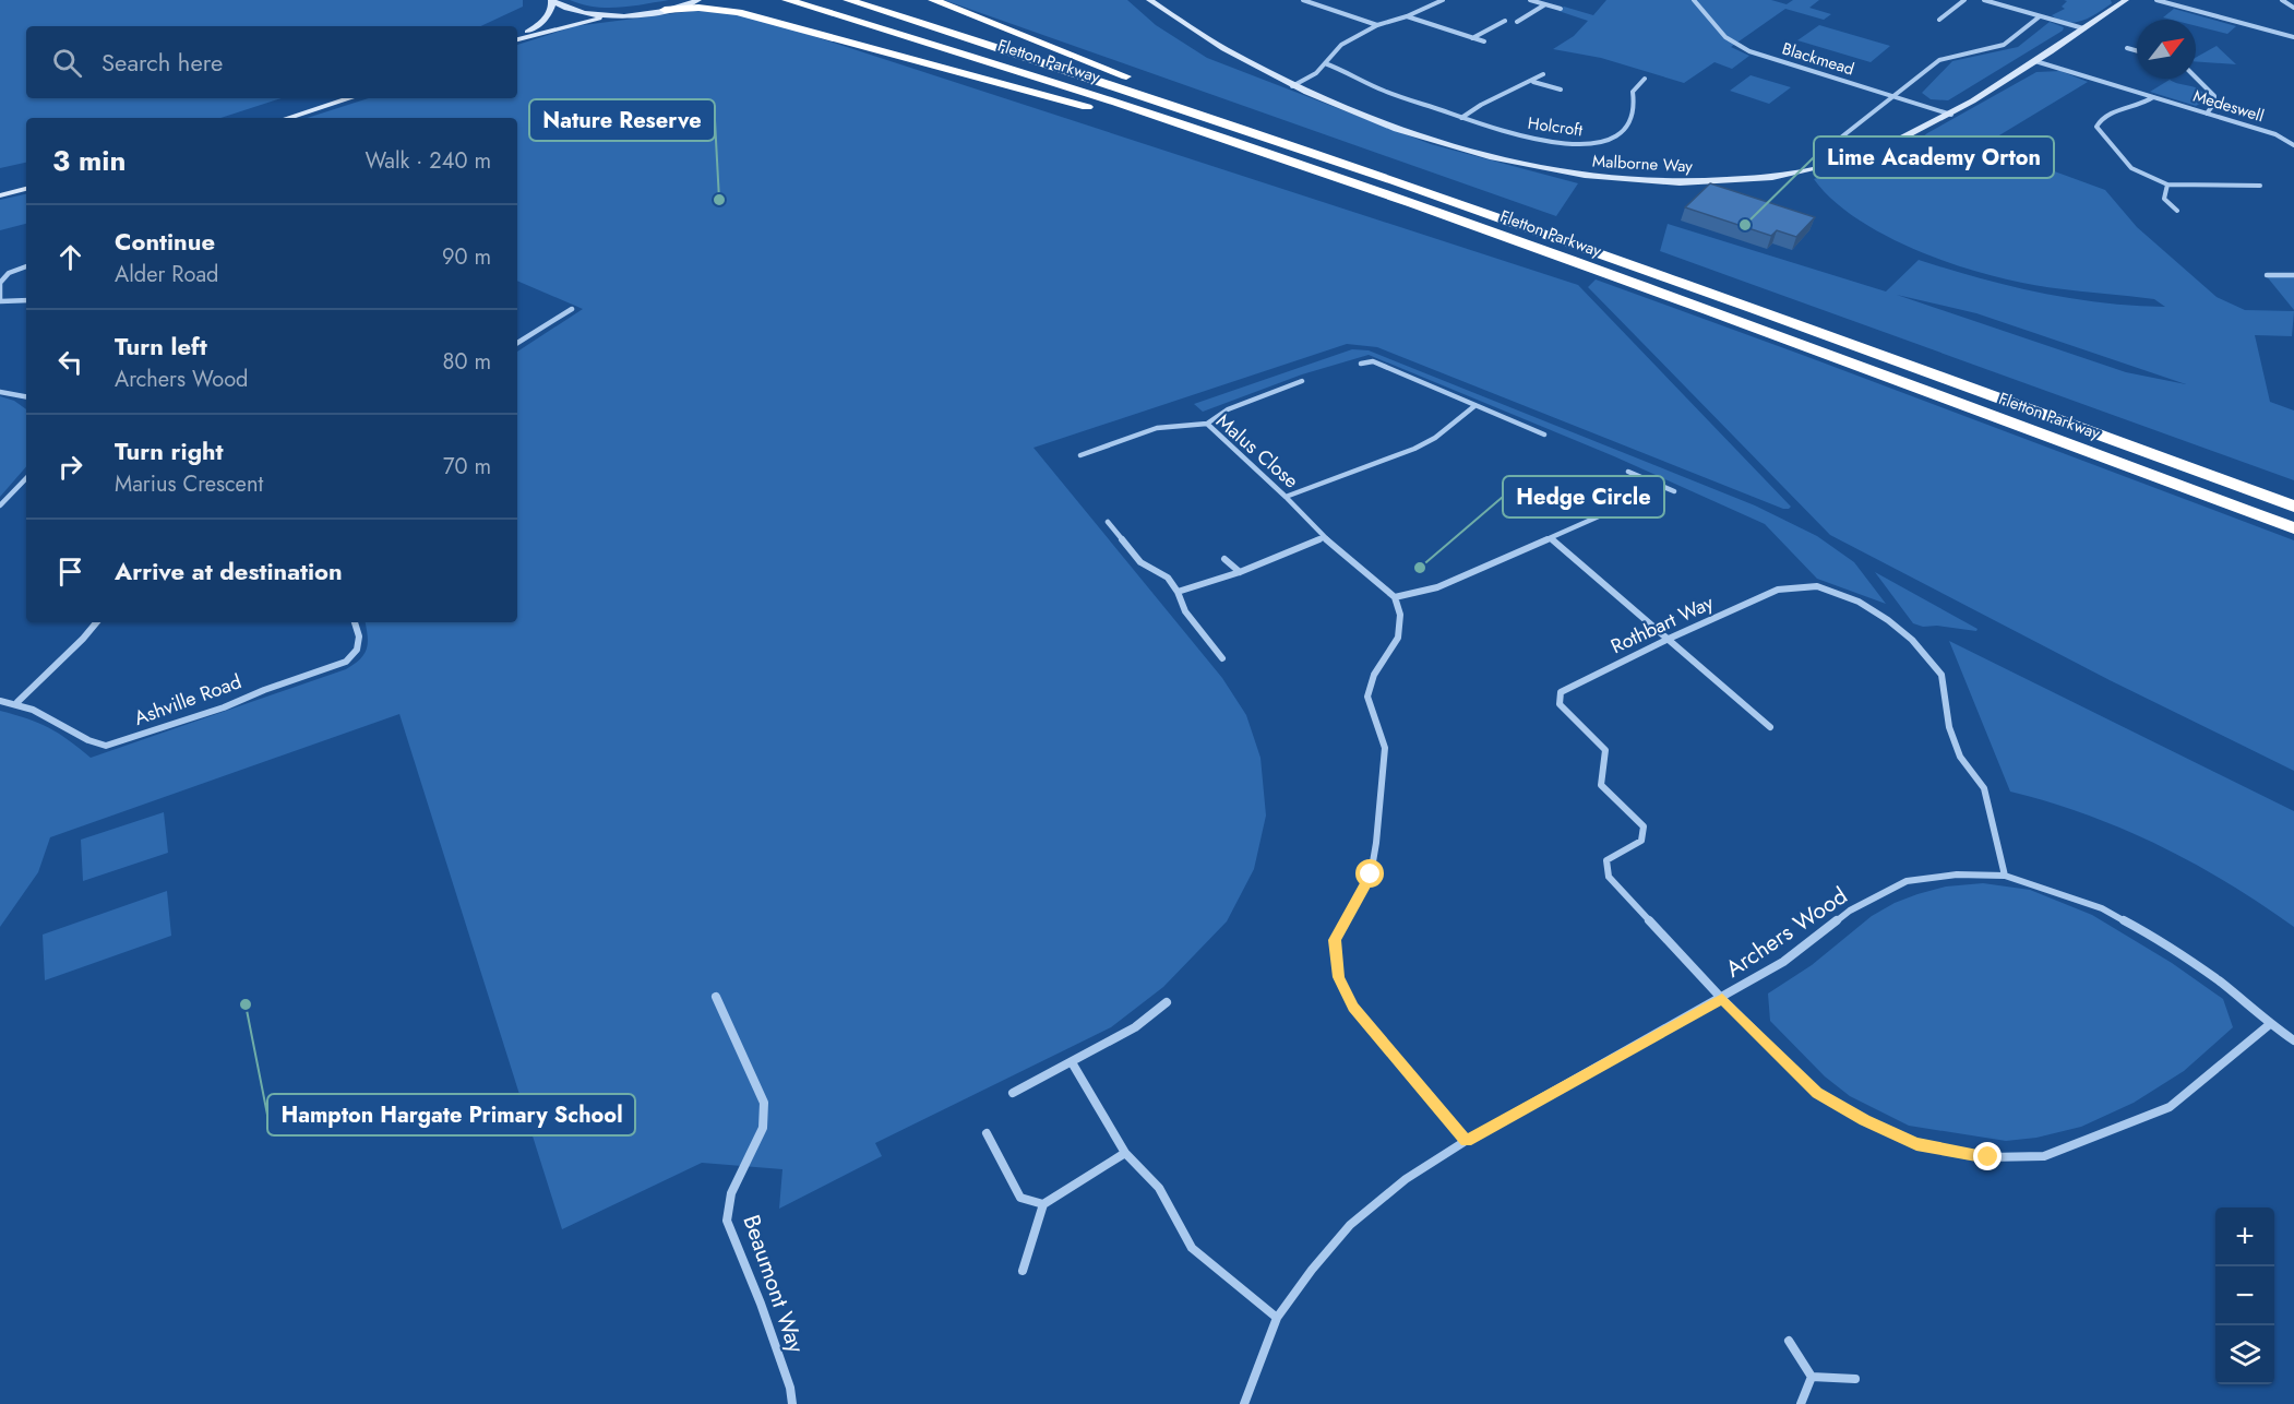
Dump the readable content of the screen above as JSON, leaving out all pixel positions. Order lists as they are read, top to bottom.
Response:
{
  "streets": {
    "highway": ["Fletton Parkway"],
    "street": [
      "Blackmead",
      "Medeswell",
      "Holcroft",
      "Malborne Way",
      "Malus Close",
      "Rothbart Way",
      "Ashville Road",
      "Archers Wood",
      "Beaumont Way"
    ]
  },
  "crossings": [
    ["Blackmead", "Malborne Way"],
    ["Medeswell", "Malborne Way"],
    ["Rothbart Way", "Archers Wood"]
  ],
  "places": [
    "Nature Reserve",
    "Lime Academy Orton",
    "Hedge Circle",
    "Hampton Hargate Primary School"
  ],
  "north": "top right",
  "page": {
    "search": "Search here",
    "heading": ["3 min", "Walk · 240 m"],
    "list": [
      ["Continue", "Alder Road", "90 m"],
      ["Turn left", "Archers Wood", "80 m"],
      ["Turn right", "Marius Crescent", "70 m"],
      "Arrive at destination"
    ],
    "map_buttons": ["+", "−"]
  }
}
